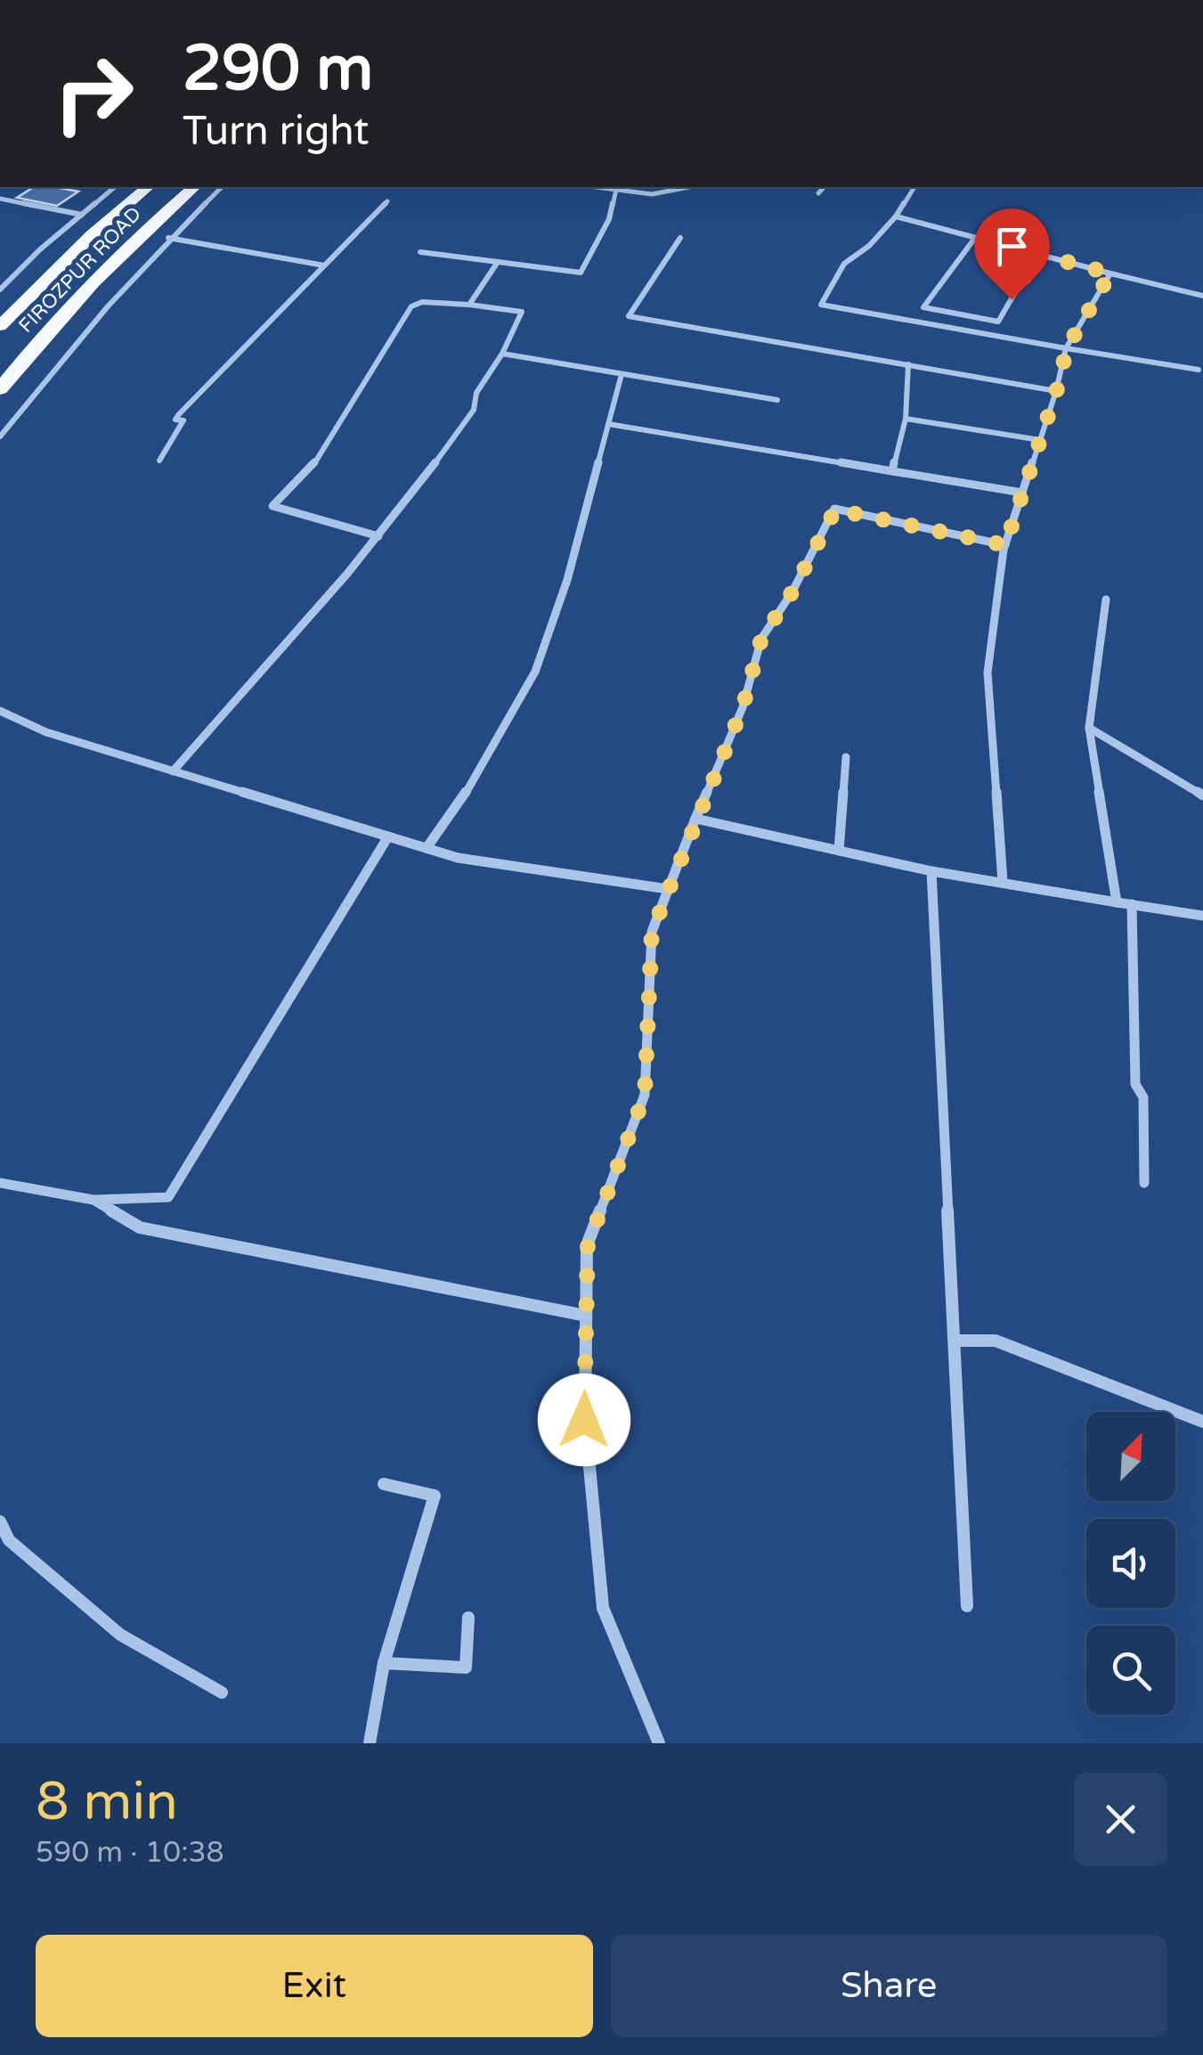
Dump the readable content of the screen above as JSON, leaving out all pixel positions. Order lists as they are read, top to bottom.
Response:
{
  "streets": {
    "highway": ["FIROZPUR ROAD"]
  },
  "north": "top right",
  "page": {
    "turn": ["290 m", "Turn right"],
    "heading": ["8 min", "590 m · 10:38"],
    "buttons": ["Exit", "Share"]
  }
}
